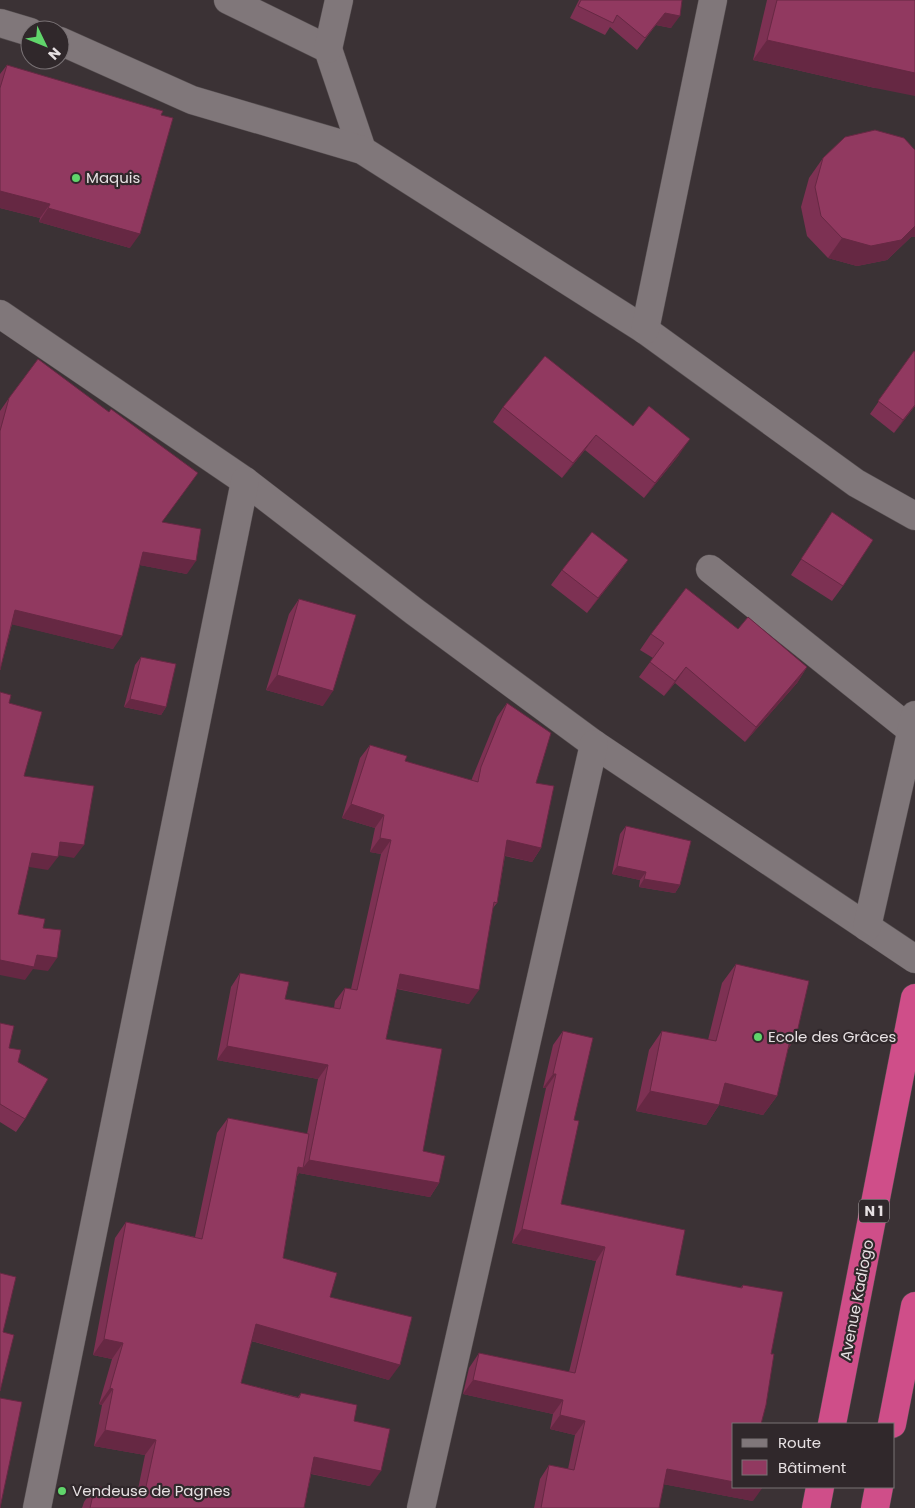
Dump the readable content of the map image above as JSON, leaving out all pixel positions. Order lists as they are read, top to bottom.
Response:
{
  "streets": {
    "highway": ["N 1", "Avenue Kadiogo"]
  },
  "places": ["Maquis", "Ecole des Grâces", "Vendeuse de Pagnes"],
  "legend": ["Route", "Bâtiment"],
  "north": "bottom right"
}
